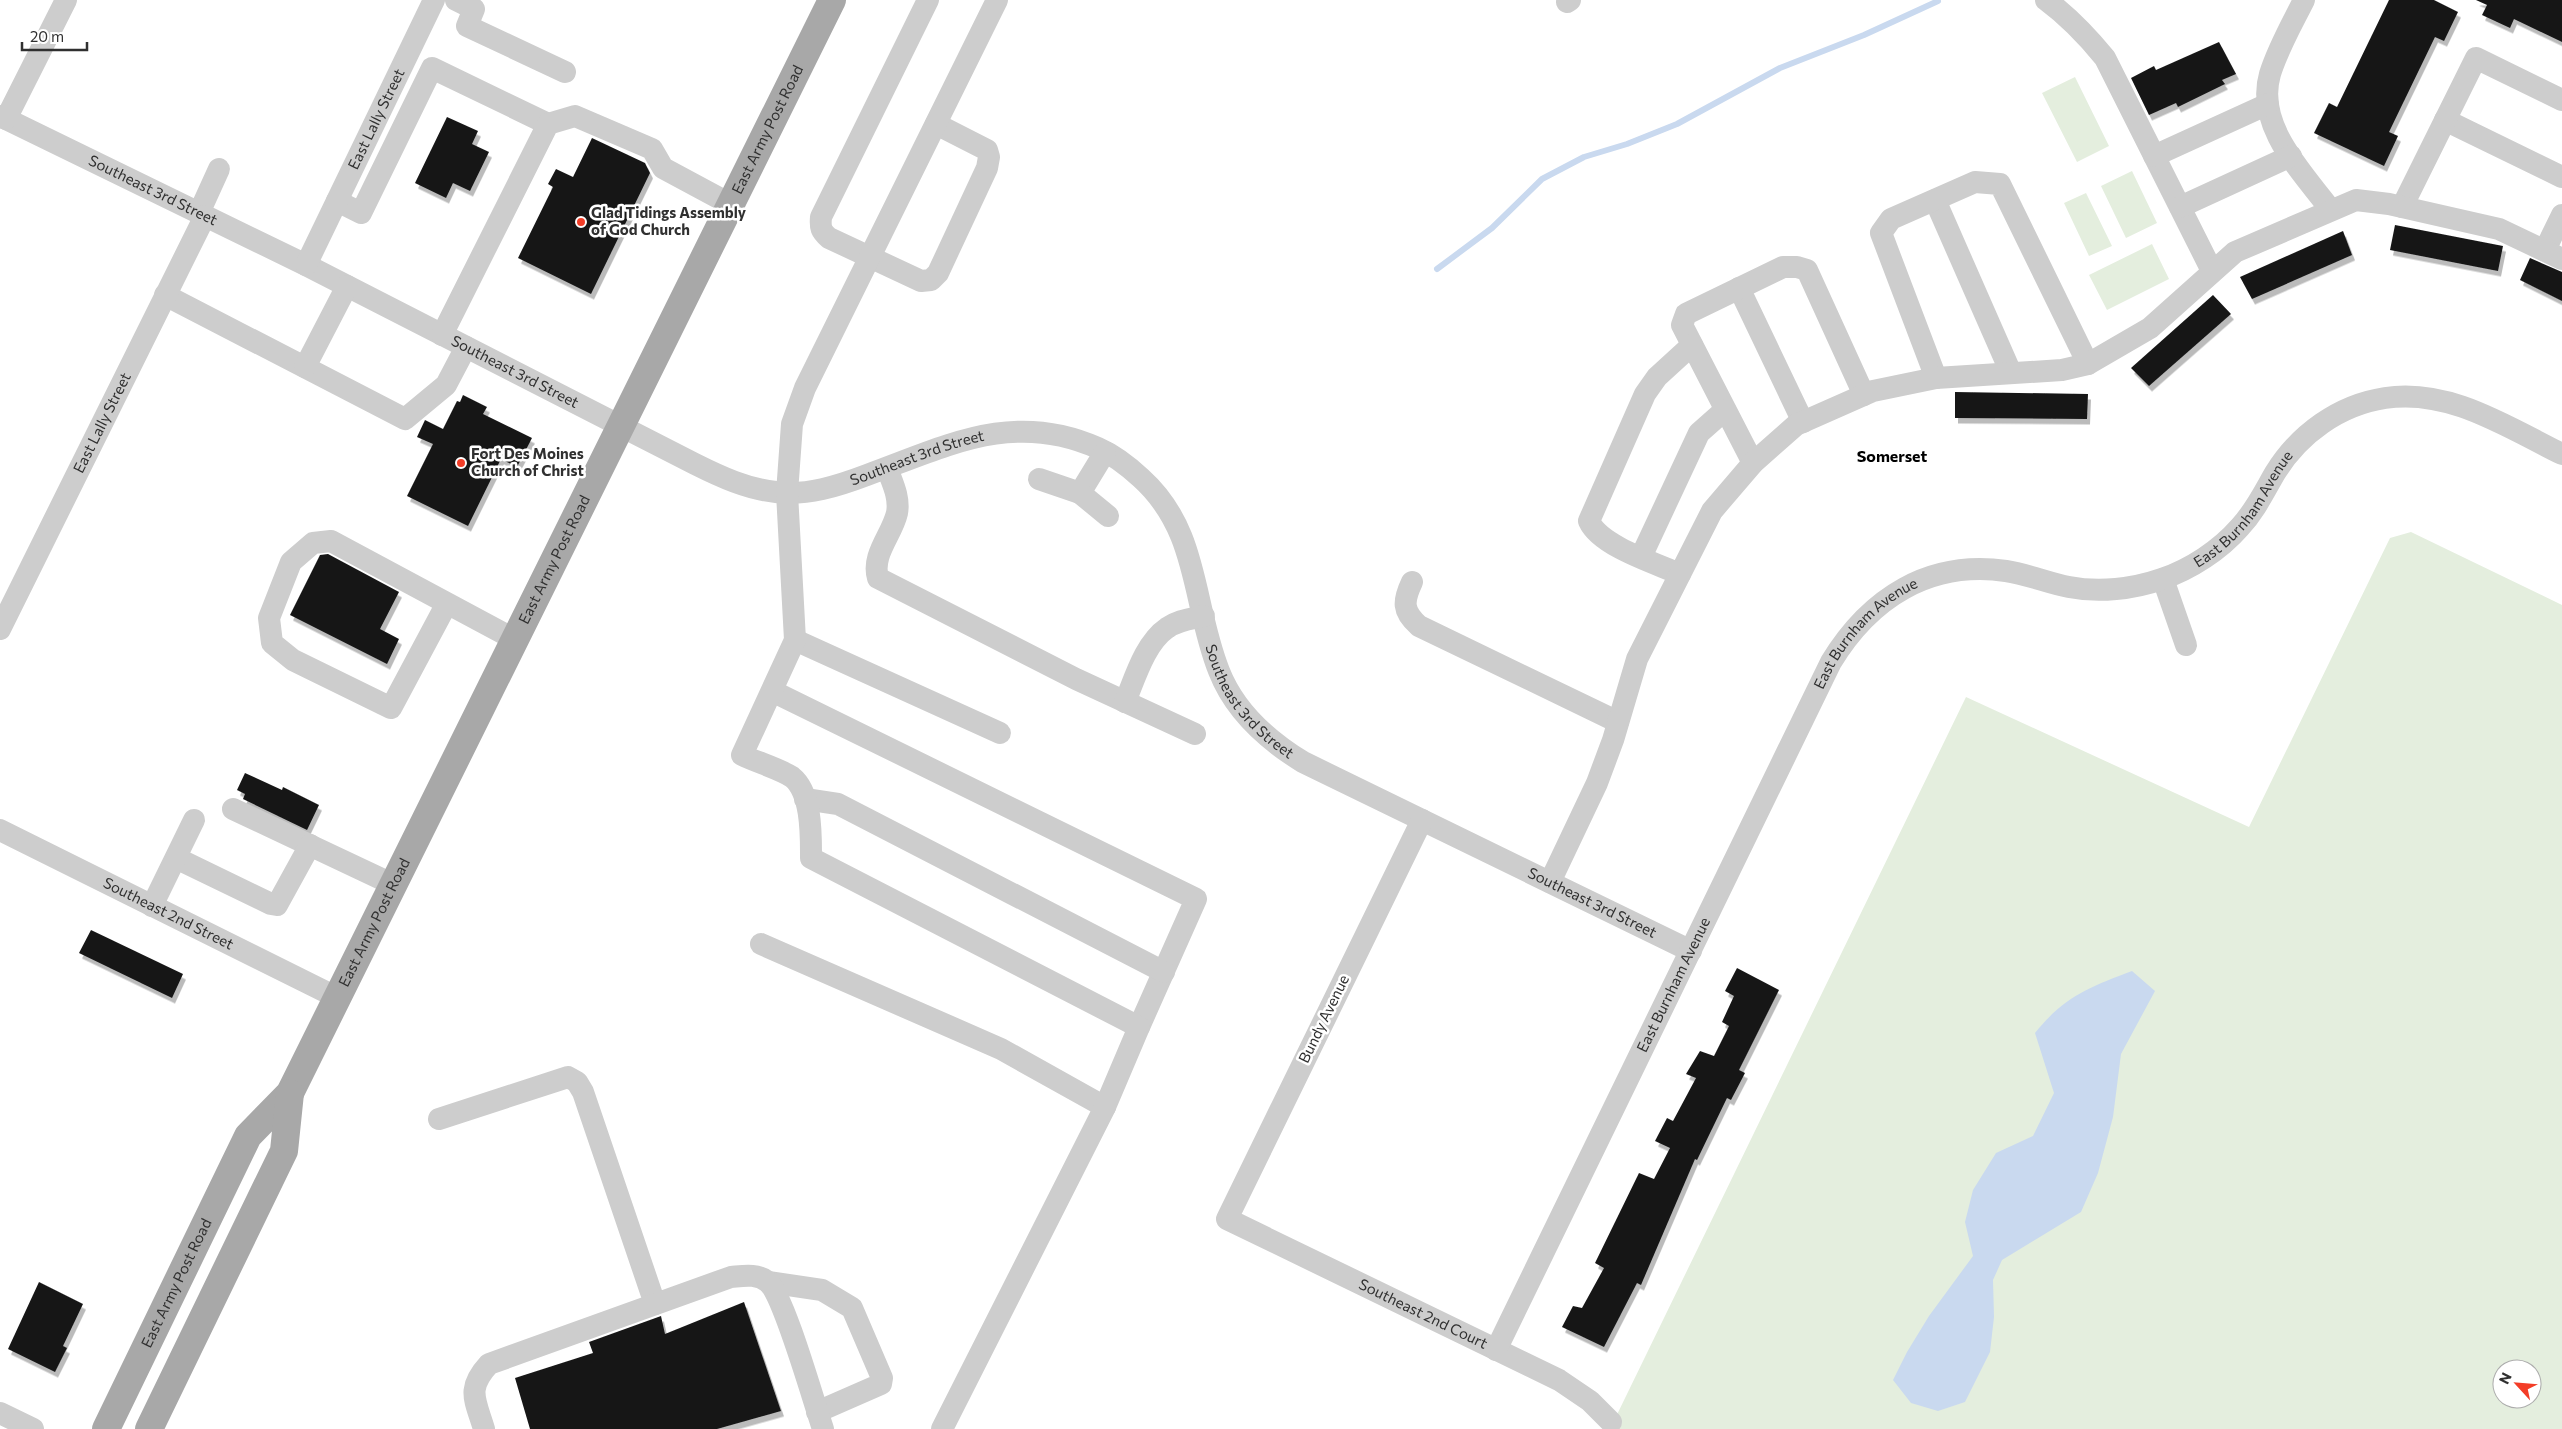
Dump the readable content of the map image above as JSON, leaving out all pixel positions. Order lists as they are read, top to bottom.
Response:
{
  "streets": {
    "main road": ["East Army Post Road"],
    "street": [
      "East Lally Street",
      "Southeast 3rd Street",
      "East Burnham Avenue",
      "Southeast 2nd Street",
      "Bundy Avenue",
      "Southeast 2nd Court"
    ]
  },
  "crossings": [
    ["East Lally Street", "Southeast 3rd Street"],
    ["East Army Post Road", "Southeast 3rd Street"],
    ["East Army Post Road", "Southeast 2nd Street"],
    ["Southeast 3rd Street", "East Burnham Avenue"],
    ["Southeast 3rd Street", "Bundy Avenue"],
    ["East Burnham Avenue", "Southeast 2nd Court"],
    ["Bundy Avenue", "Southeast 2nd Court"]
  ],
  "districts": ["Somerset"],
  "places": ["Glad Tidings Assembly of God Church", "Fort Des Moines Church of Christ"],
  "scale_bar": "20 m",
  "north": "top left"
}
